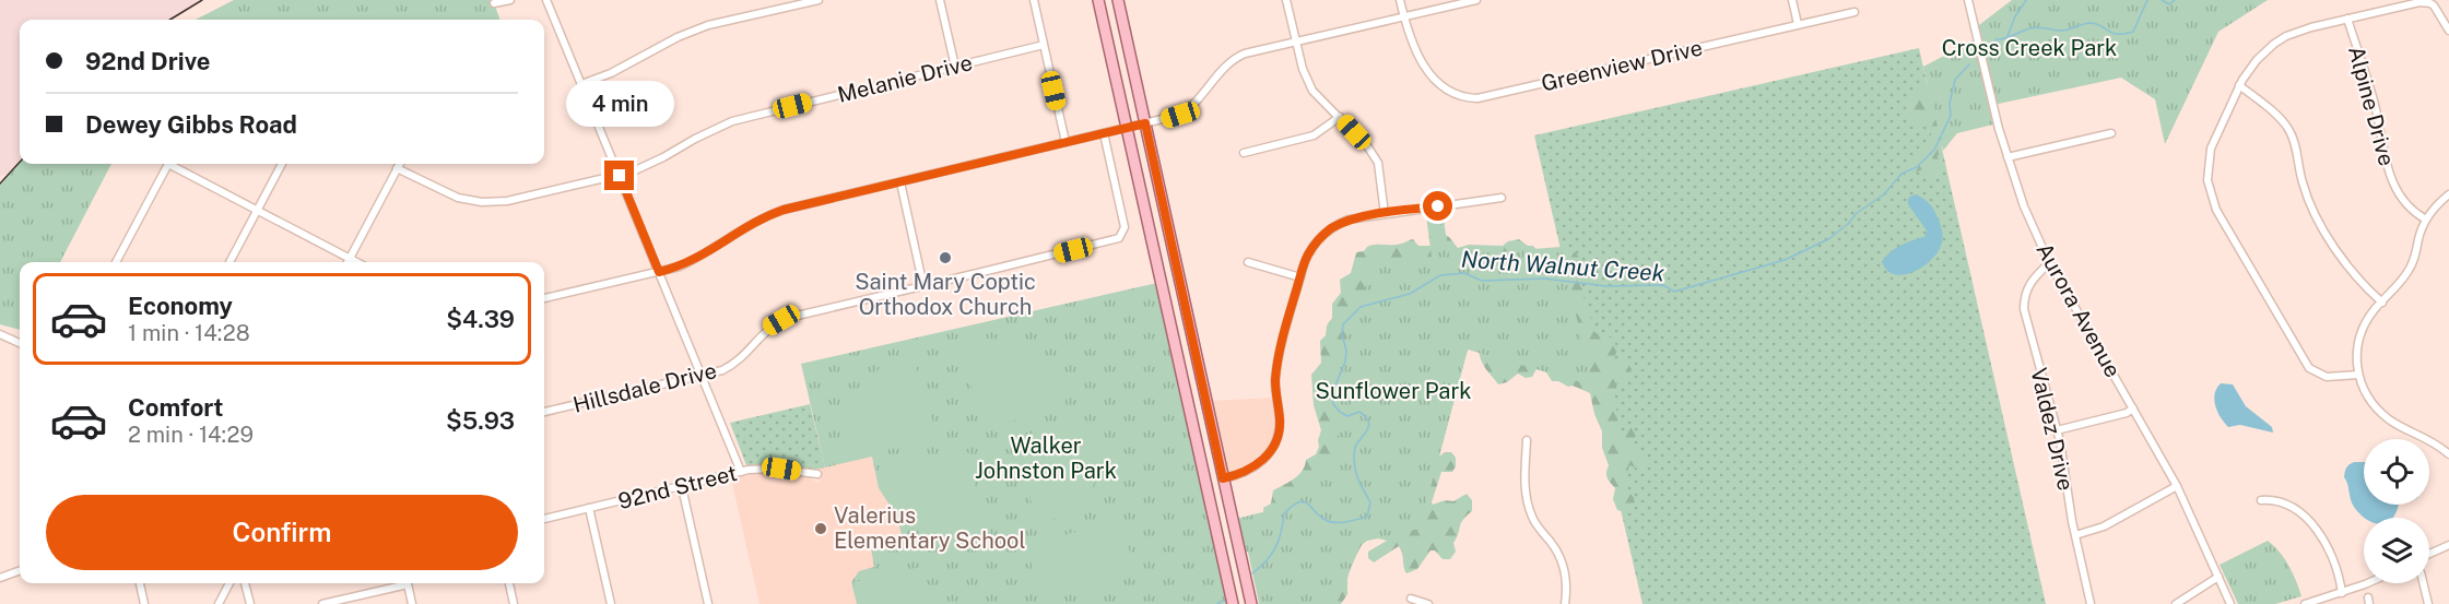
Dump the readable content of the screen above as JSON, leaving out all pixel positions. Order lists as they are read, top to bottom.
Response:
{
  "streets": {
    "street": [
      "Greenview Drive",
      "Melanie Drive",
      "Alpine Drive",
      "Aurora Avenue",
      "Hillsdale Drive",
      "Valdez Drive",
      "92nd Street"
    ]
  },
  "crossings": [
    ["Aurora Avenue", "Valdez Drive"]
  ],
  "water": ["North Walnut Creek"],
  "parks": ["Cross Creek Park", "Sunflower Park", "Walker Johnston Park"],
  "places": ["Saint Mary Coptic Orthodox Church", "Valerius Elementary School"],
  "page": {
    "banner": ["92nd Drive", "Dewey Gibbs Road"],
    "bubble": "4 min",
    "list": [
      {
        "name": "Economy",
        "note": "1 min · 14:28",
        "value": "$4.39"
      },
      {
        "name": "Comfort",
        "note": "2 min · 14:29",
        "value": "$5.93"
      }
    ],
    "buttons": "Confirm"
  }
}
